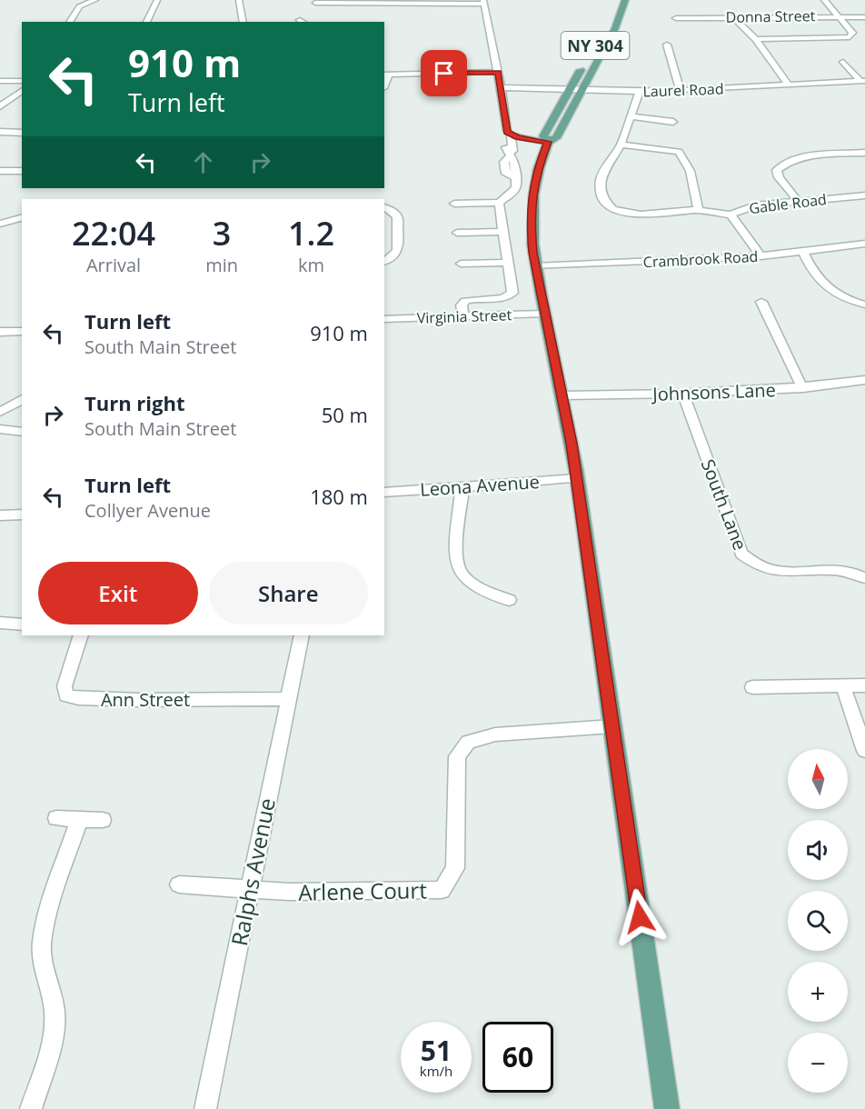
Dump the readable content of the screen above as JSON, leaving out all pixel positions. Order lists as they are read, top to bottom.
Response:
{
  "streets": {
    "main road": ["NY 304"],
    "street": [
      "Donna Street",
      "Laurel Road",
      "Gable Road",
      "Crambrook Road",
      "Virginia Street",
      "Johnsons Lane",
      "Leona Avenue",
      "South Lane",
      "Ann Street",
      "Ralphs Avenue",
      "Arlene Court"
    ]
  },
  "crossings": [
    ["NY 304", "Laurel Road"],
    ["NY 304", "Crambrook Road"],
    ["NY 304", "Virginia Street"],
    ["NY 304", "Johnsons Lane"],
    ["NY 304", "Leona Avenue"],
    ["NY 304", "Arlene Court"],
    ["Gable Road", "Crambrook Road"],
    ["Johnsons Lane", "South Lane"],
    ["Ann Street", "Ralphs Avenue"],
    ["Ralphs Avenue", "Arlene Court"]
  ],
  "north": "top",
  "page": {
    "turn": ["910 m", "Turn left"],
    "eta": [
      "22:04",
      "Arrival",
      "3",
      "min",
      "1.2",
      "km"
    ],
    "list": [
      {
        "name": "Turn left",
        "note": "South Main Street",
        "value": "910 m"
      },
      {
        "name": "Turn right",
        "note": "South Main Street",
        "value": "50 m"
      },
      {
        "name": "Turn left",
        "note": "Collyer Avenue",
        "value": "180 m"
      }
    ],
    "buttons": ["Exit", "Share"],
    "map_buttons": ["+", "−"],
    "speed": "51 km/h",
    "limit": "60"
  }
}
